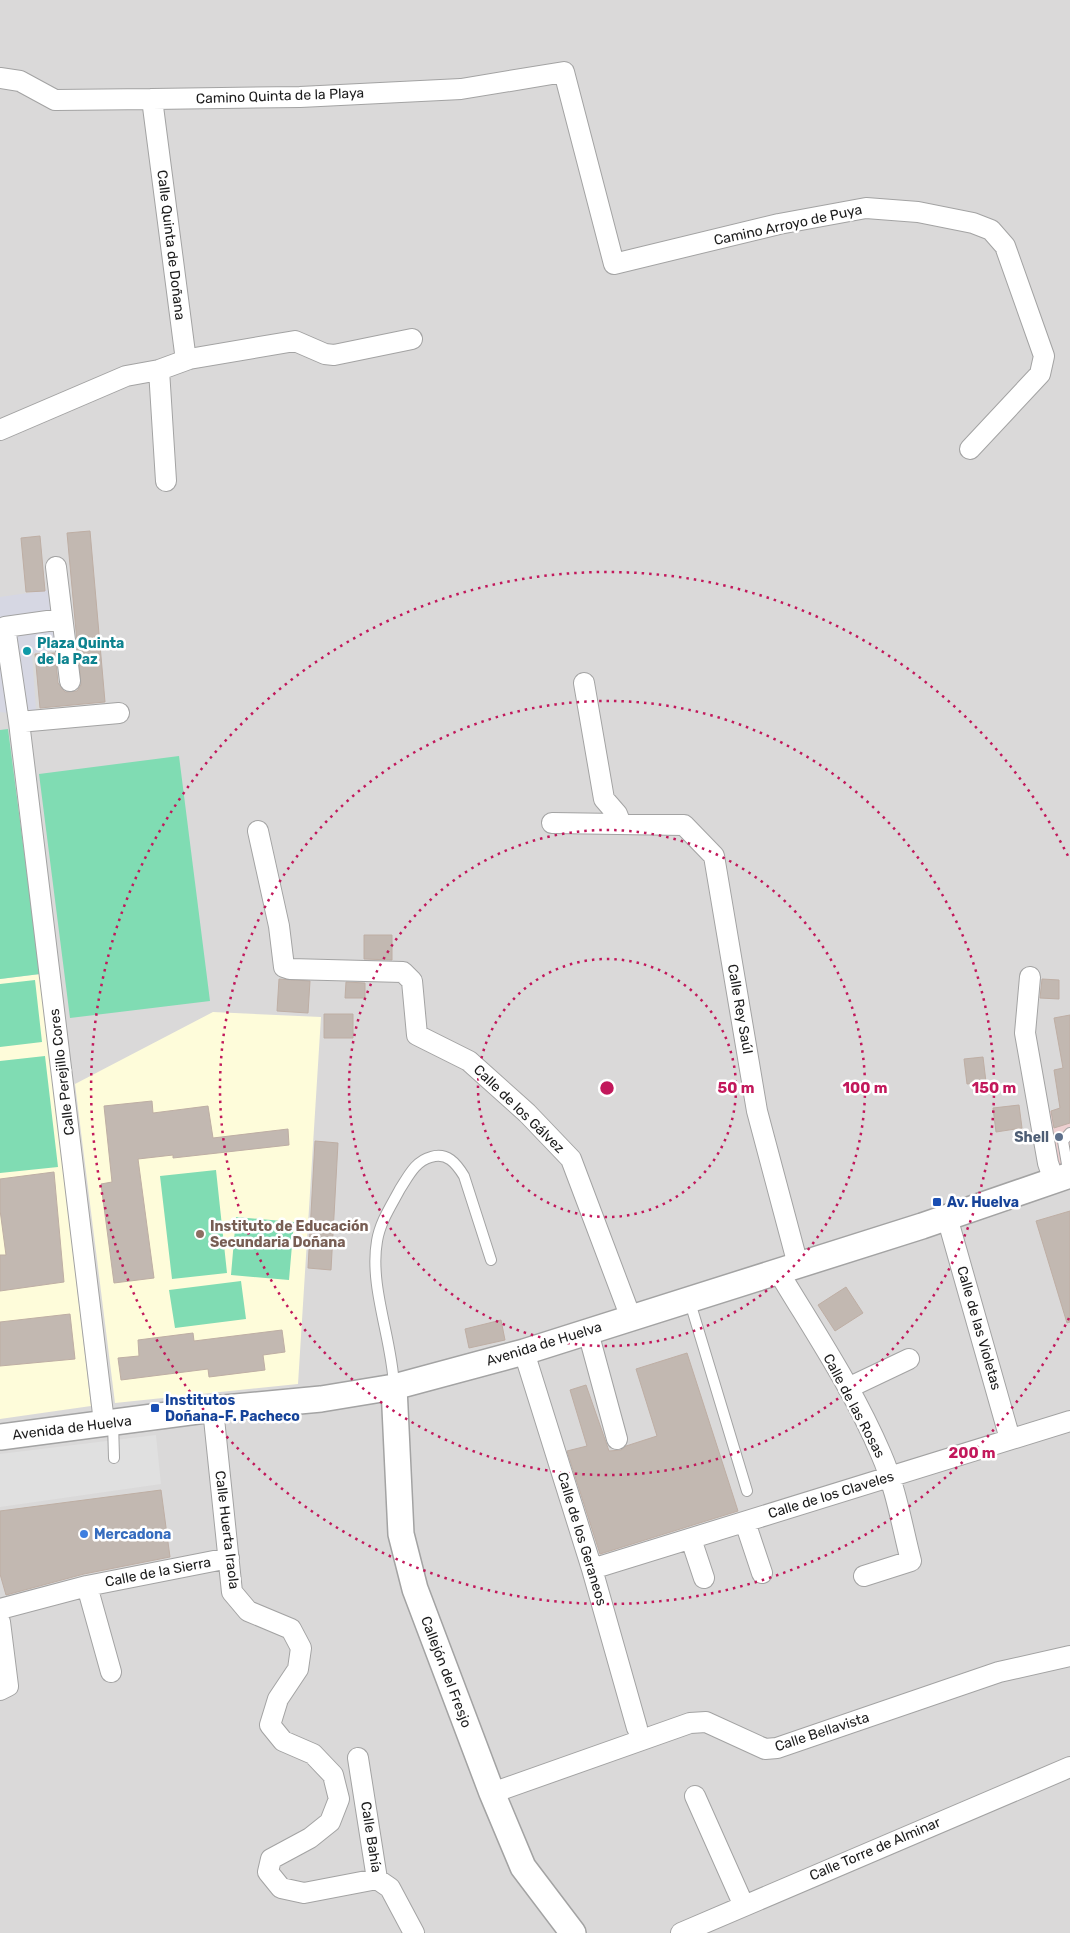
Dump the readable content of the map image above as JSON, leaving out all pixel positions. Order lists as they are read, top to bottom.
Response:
{
  "streets": {
    "street": [
      "Camino Quinta de la Playa",
      "Camino Arroyo de Puya",
      "Calle Quinta de Doñana",
      "Calle Rey Saúl",
      "Calle Perejillo Cores",
      "Calle de los Gálvez",
      "Calle de las Violetas",
      "Avenida de Huelva",
      "Calle de las Rosas",
      "Calle de los Claveles",
      "Calle Huerta Iraola",
      "Calle de los Geraneos",
      "Calle de la Sierra",
      "Callejón del Fresjo",
      "Calle Bellavista",
      "Calle Bahía",
      "Calle Torre de Alminar"
    ]
  },
  "crossings": [
    ["Camino Quinta de la Playa", "Camino Arroyo de Puya"],
    ["Camino Quinta de la Playa", "Calle Quinta de Doñana"],
    ["Calle Rey Saúl", "Avenida de Huelva"],
    ["Calle Rey Saúl", "Calle de las Rosas"],
    ["Calle Perejillo Cores", "Avenida de Huelva"],
    ["Calle de los Gálvez", "Avenida de Huelva"],
    ["Calle de las Violetas", "Avenida de Huelva"],
    ["Calle de las Violetas", "Calle de los Claveles"],
    ["Avenida de Huelva", "Calle de las Rosas"],
    ["Avenida de Huelva", "Calle Huerta Iraola"],
    ["Avenida de Huelva", "Calle de los Geraneos"],
    ["Avenida de Huelva", "Callejón del Fresjo"],
    ["Calle de las Rosas", "Calle de los Claveles"],
    ["Calle de los Claveles", "Calle de los Geraneos"],
    ["Calle Huerta Iraola", "Calle de la Sierra"],
    ["Calle Huerta Iraola", "Calle Bahía"],
    ["Callejón del Fresjo", "Calle Bellavista"]
  ],
  "places": {
    "other": [
      "Plaza Quinta de la Paz",
      "Shell",
      "Instituto de Educación Secundaria Doñana",
      "Mercadona"
    ],
    "transit": ["Av. Huelva", "Institutos Doñana-F. Pacheco"]
  },
  "rings": [
    "50 m",
    "100 m",
    "150 m",
    "200 m"
  ]
}
